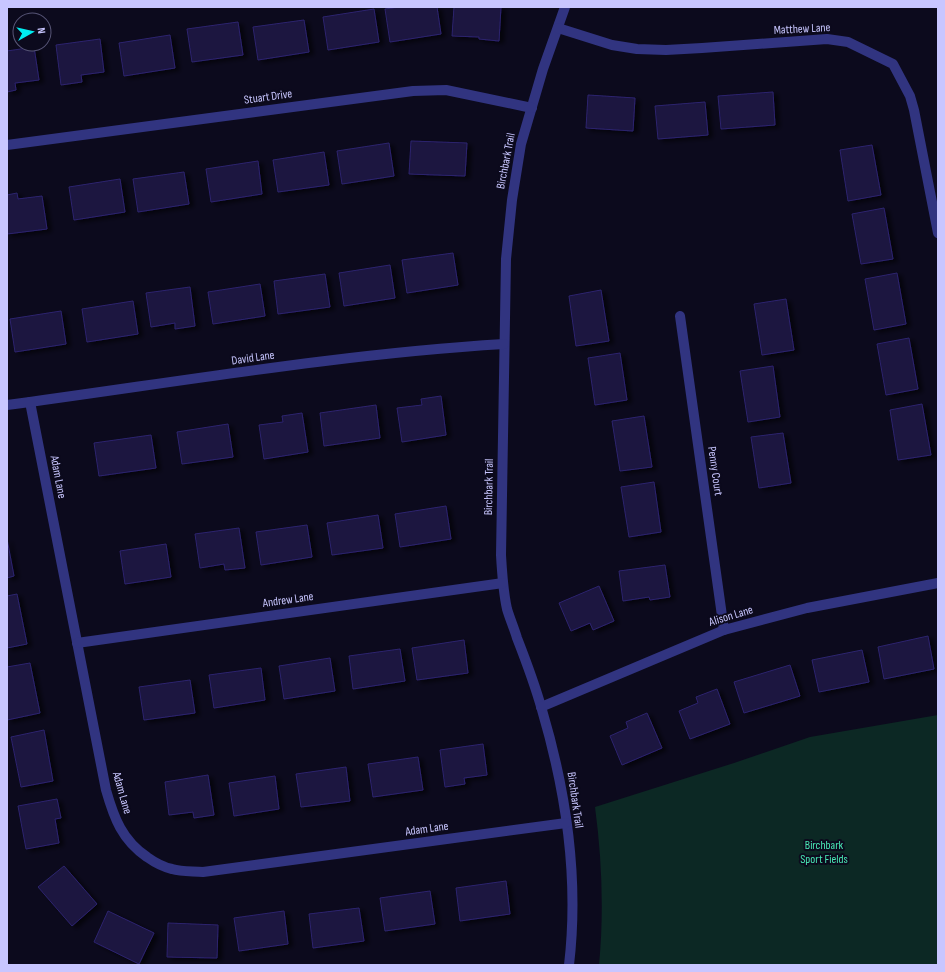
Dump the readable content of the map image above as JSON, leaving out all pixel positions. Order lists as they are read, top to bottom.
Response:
{
  "streets": {
    "street": [
      "Matthew Lane",
      "Stuart Drive",
      "Birchbark Trail",
      "David Lane",
      "Penny Court",
      "Adam Lane",
      "Andrew Lane",
      "Alison Lane"
    ]
  },
  "crossings": [
    ["Matthew Lane", "Birchbark Trail"],
    ["Stuart Drive", "Birchbark Trail"],
    ["Birchbark Trail", "David Lane"],
    ["Birchbark Trail", "Adam Lane"],
    ["Birchbark Trail", "Andrew Lane"],
    ["Birchbark Trail", "Alison Lane"],
    ["David Lane", "Adam Lane"],
    ["Penny Court", "Alison Lane"],
    ["Adam Lane", "Andrew Lane"]
  ],
  "parks": ["Birchbark Sport Fields"],
  "north": "right"
}
